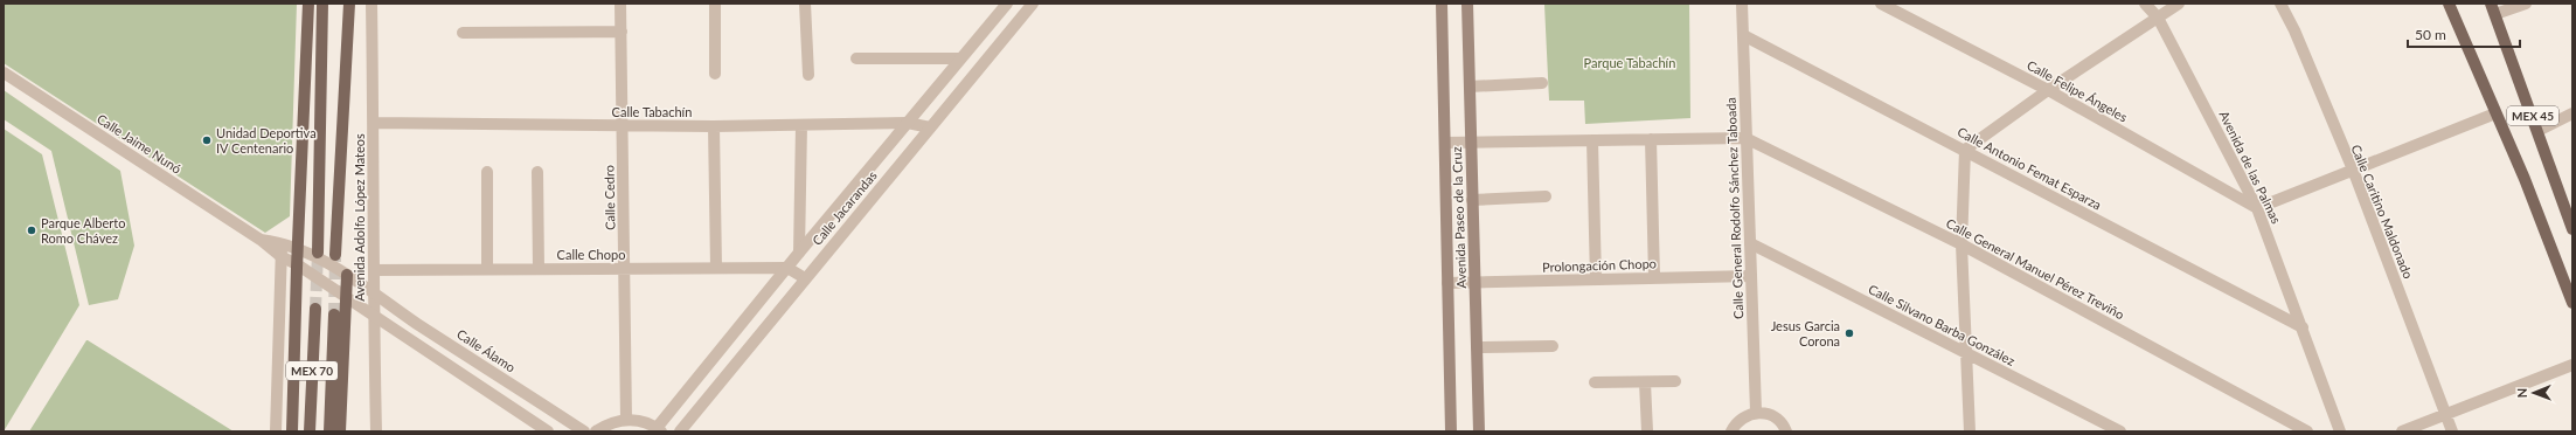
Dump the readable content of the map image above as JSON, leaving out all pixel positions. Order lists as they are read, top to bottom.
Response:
{
  "streets": {
    "main road": ["MEX 45", "Avenida Paseo de la Cruz", "MEX 70"],
    "street": [
      "Calle Felipe Ángeles",
      "Calle Tabachín",
      "Calle Jaime Nunó",
      "Avenida de las Palmas",
      "Calle Antonio Femat Esparza",
      "Calle Cedro",
      "Calle Jacarandas",
      "Calle General Rodolfo Sánchez Taboada",
      "Calle Caritino Maldonado",
      "Avenida Adolfo López Mateos",
      "Calle Chopo",
      "Prolongación Chopo",
      "Calle General Manuel Pérez Treviño",
      "Calle Silvano Barba González",
      "Calle Álamo"
    ]
  },
  "crossings": [
    ["Calle Felipe Ángeles", "Avenida de las Palmas"],
    ["Calle Tabachín", "Calle Cedro"],
    ["Calle Tabachín", "Calle Jacarandas"],
    ["Calle Tabachín", "Avenida Adolfo López Mateos"],
    ["Calle Jaime Nunó", "Avenida Adolfo López Mateos"],
    ["Calle Jaime Nunó", "Calle Álamo"],
    ["Avenida de las Palmas", "Calle Antonio Femat Esparza"],
    ["Calle Antonio Femat Esparza", "Calle General Rodolfo Sánchez Taboada"],
    ["Calle Cedro", "Calle Chopo"],
    ["Calle Jacarandas", "Calle Chopo"],
    ["Calle General Rodolfo Sánchez Taboada", "Prolongación Chopo"],
    ["Calle General Rodolfo Sánchez Taboada", "Calle General Manuel Pérez Treviño"],
    ["Calle General Rodolfo Sánchez Taboada", "Calle Silvano Barba González"],
    ["Avenida Adolfo López Mateos", "Calle Chopo"],
    ["Avenida Adolfo López Mateos", "Calle Álamo"],
    ["Avenida Paseo de la Cruz", "Prolongación Chopo"]
  ],
  "parks": ["Parque Tabachín"],
  "places": ["Unidad Deportiva IV Centenario", "Parque Alberto Romo Chávez", "Jesus Garcia Corona"],
  "scale_bar": "50 m",
  "north": "left"
}
